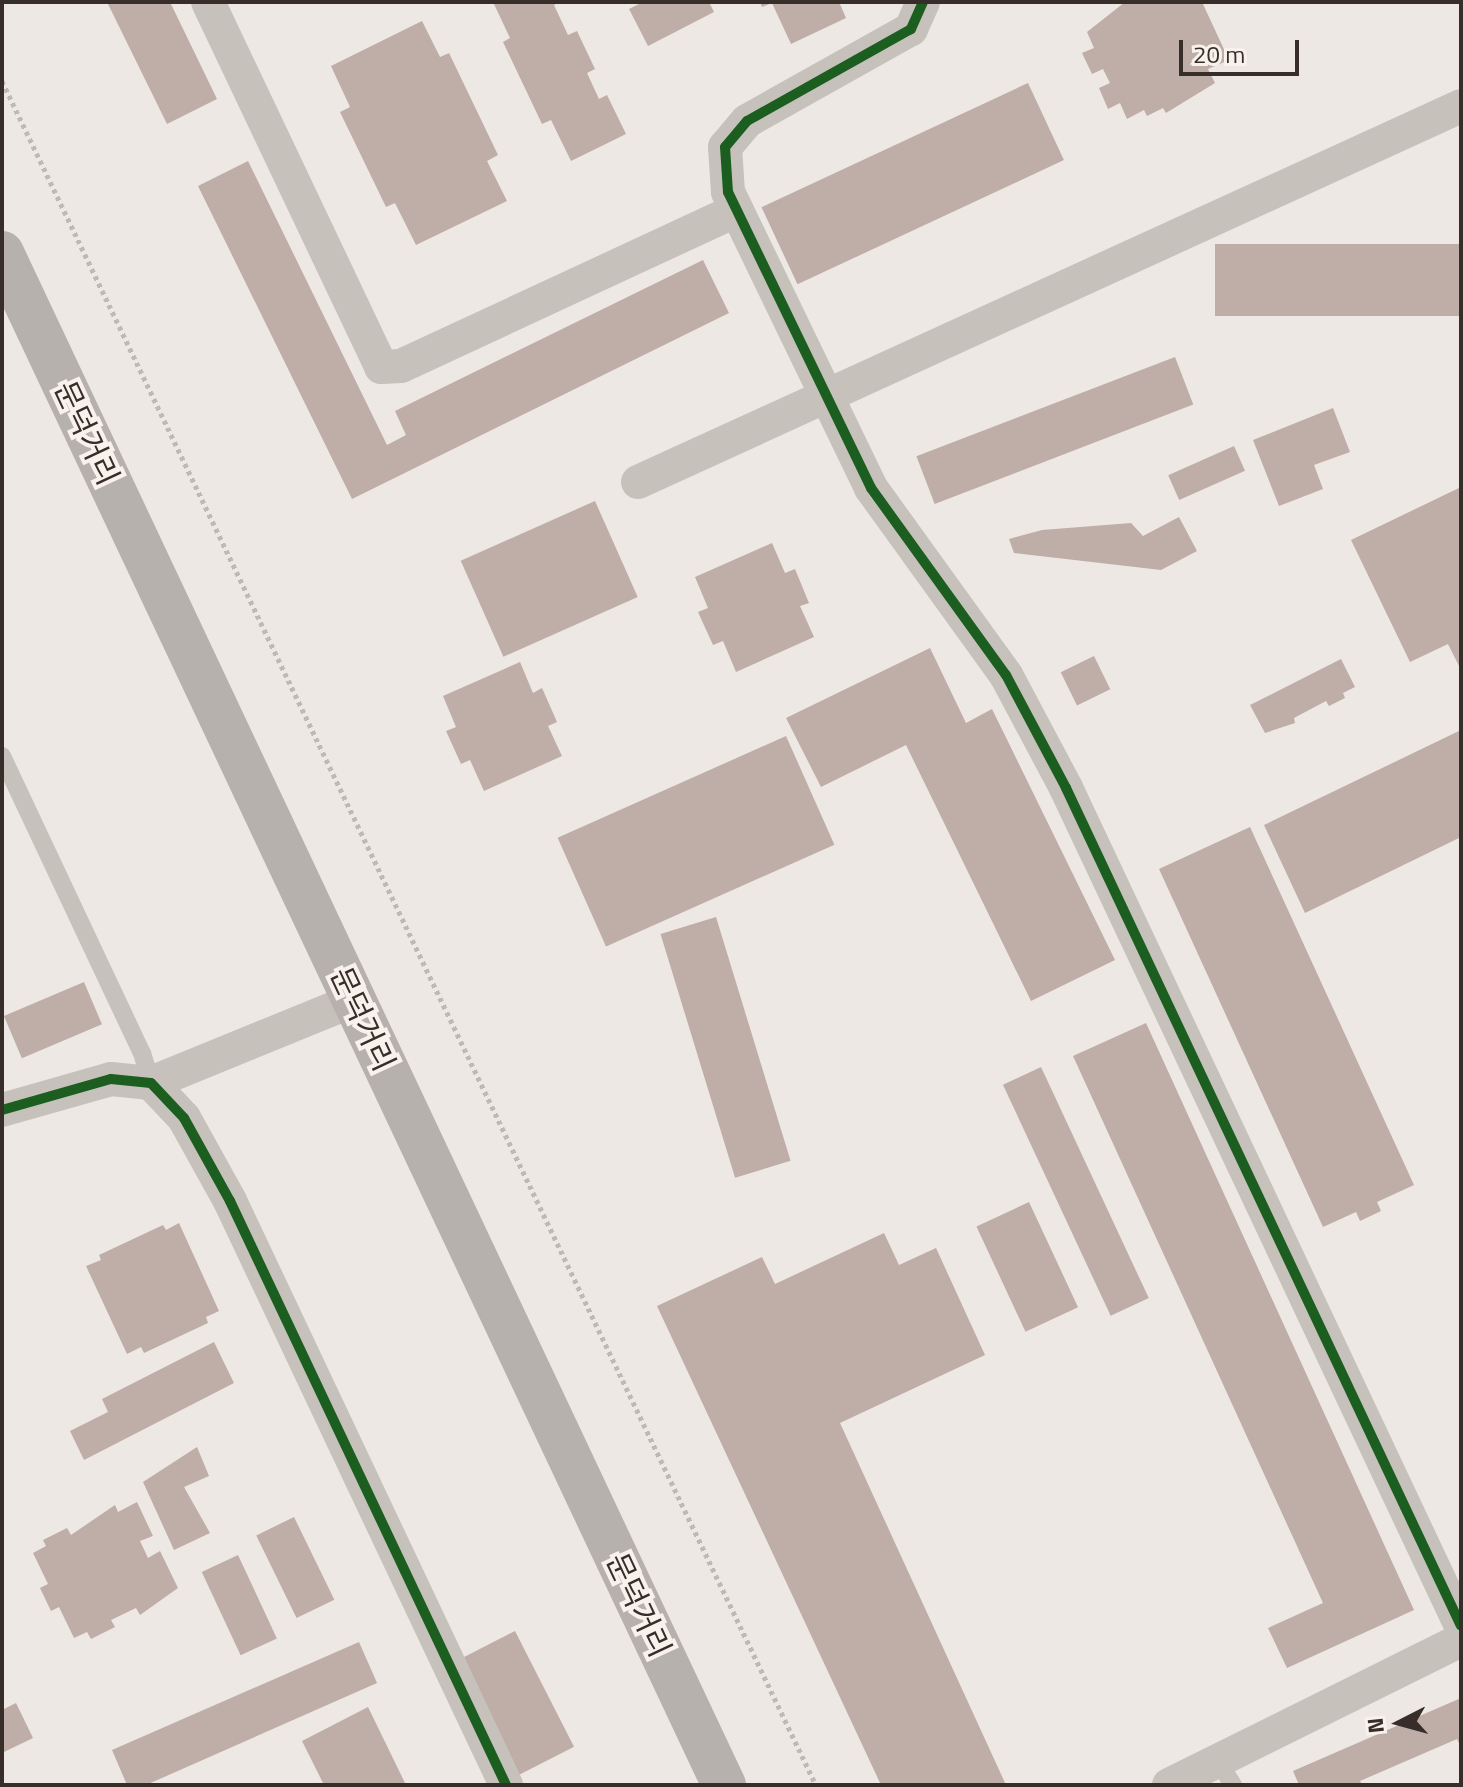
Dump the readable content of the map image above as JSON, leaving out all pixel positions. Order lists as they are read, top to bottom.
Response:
{
  "streets": {
    "main road": ["문덕거리"]
  },
  "scale_bar": "20 m",
  "north": "left"
}
